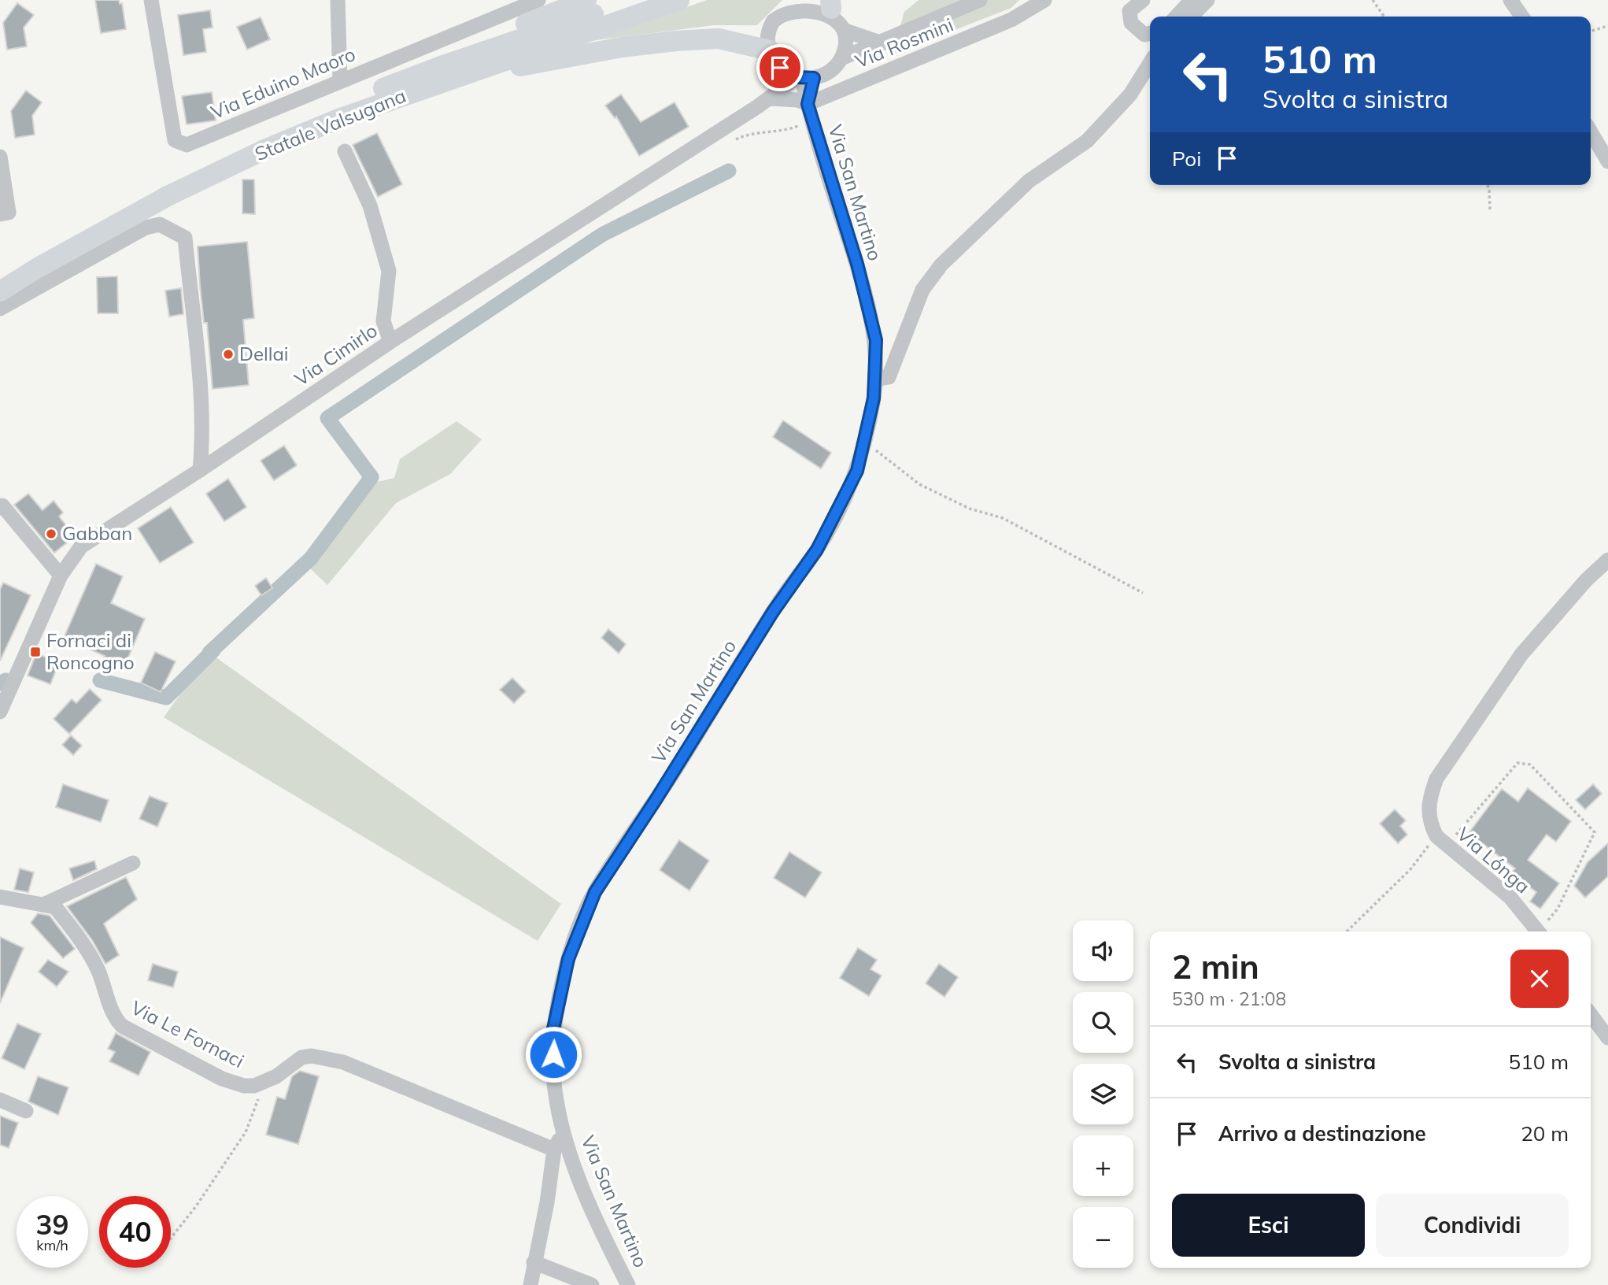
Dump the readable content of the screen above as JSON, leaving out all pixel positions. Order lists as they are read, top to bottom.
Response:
{
  "streets": {
    "highway": ["Statale Valsugana"],
    "street": [
      "Via Rosmini",
      "Via Eduino Maoro",
      "Via San Martino",
      "Via Cimirlo",
      "Via Lónga",
      "Via Le Fornaci"
    ]
  },
  "crossings": [
    ["Via Rosmini", "Via San Martino"]
  ],
  "places": {
    "other": ["Dellai", "Gabban"],
    "transit": ["Fornaci di Roncogno"]
  },
  "page": {
    "turn": ["510 m", "Svolta a sinistra"],
    "then": "Poi",
    "map_buttons": ["+", "−"],
    "heading": ["2 min", "530 m · 21:08"],
    "list": [
      {
        "name": "Svolta a sinistra",
        "value": "510 m"
      },
      {
        "name": "Arrivo a destinazione",
        "value": "20 m"
      }
    ],
    "buttons": ["Esci", "Condividi"],
    "speed": "39 km/h",
    "limit": "40"
  }
}
